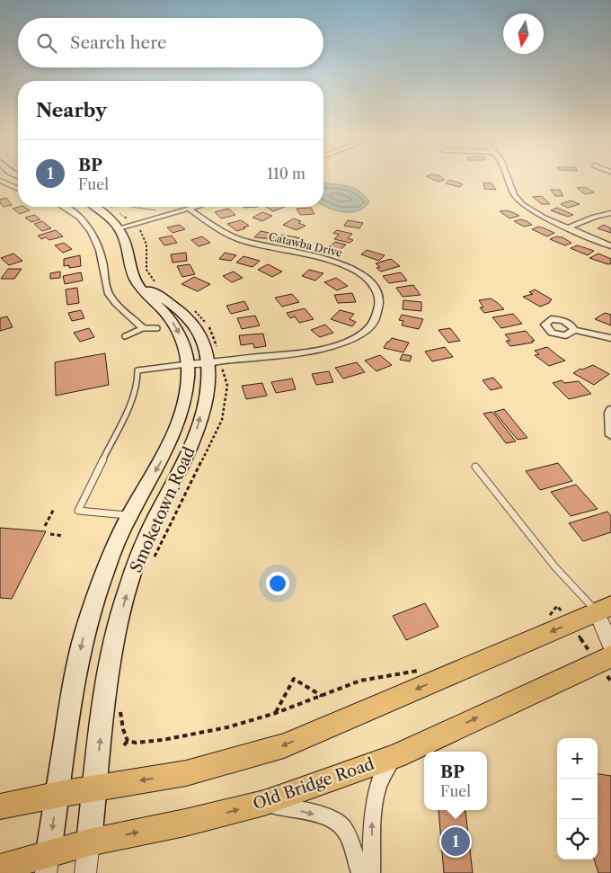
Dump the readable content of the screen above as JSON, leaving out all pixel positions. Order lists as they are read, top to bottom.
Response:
{
  "streets": {
    "main road": ["Smoketown Road", "Old Bridge Road"],
    "street": ["Catawba Drive"]
  },
  "crossings": [
    ["Catawba Drive", "Smoketown Road"],
    ["Smoketown Road", "Old Bridge Road"]
  ],
  "north": "bottom",
  "page": {
    "search": "Search here",
    "heading": "Nearby",
    "list": [
      {
        "mark": "1",
        "name": "BP",
        "note": "Fuel",
        "value": "110 m"
      }
    ],
    "map_buttons": ["+", "−"],
    "popup": ["BP", "Fuel"],
    "pins": "1"
  }
}
